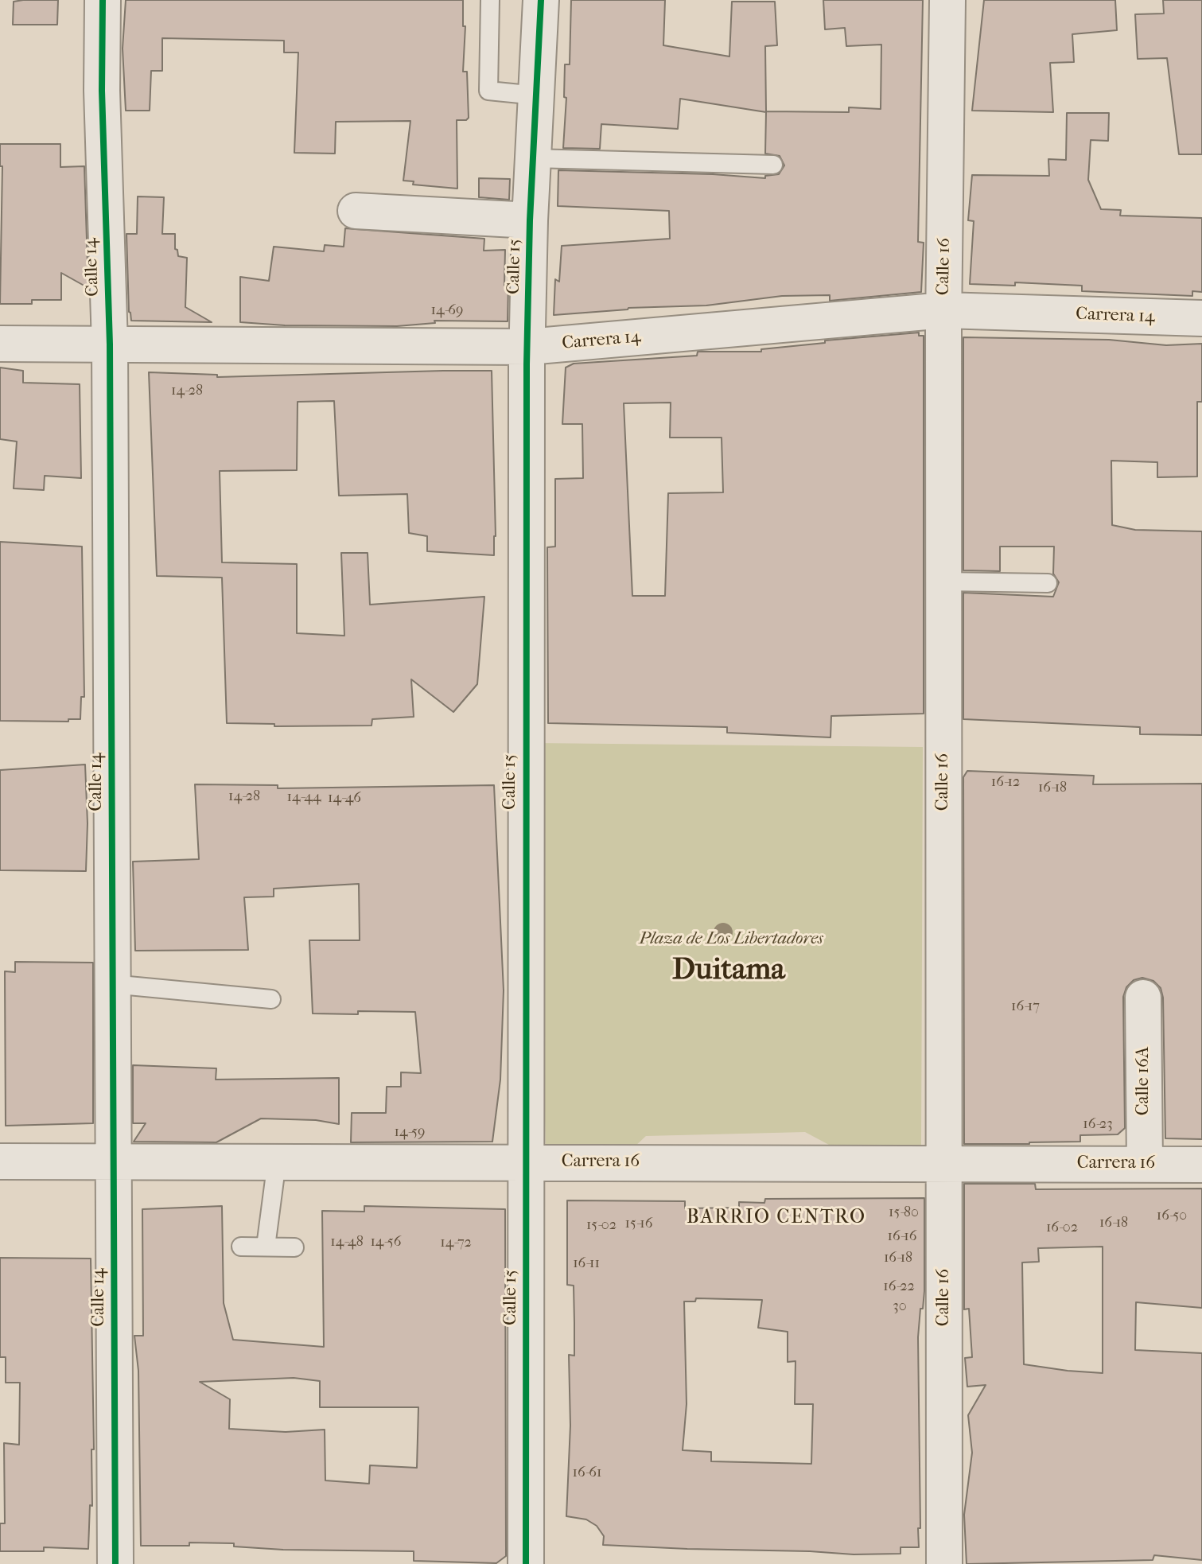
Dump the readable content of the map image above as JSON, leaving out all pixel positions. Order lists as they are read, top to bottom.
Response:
{
  "streets": {
    "street": [
      "Calle 15",
      "Calle 16",
      "Calle 14",
      "Carrera 14",
      "Calle 16A",
      "Carrera 16"
    ]
  },
  "crossings": [
    ["Calle 15", "Carrera 14"],
    ["Calle 15", "Carrera 16"],
    ["Calle 16", "Carrera 14"],
    ["Calle 16", "Carrera 16"],
    ["Calle 14", "Carrera 14"],
    ["Calle 14", "Carrera 16"],
    ["Calle 16A", "Carrera 16"]
  ],
  "districts": ["Duitama", "BARRIO CENTRO"],
  "parks": ["Plaza de Los Libertadores"],
  "house_numbers": [
    "14-69",
    "14-28",
    "16-12",
    "16-18",
    "14-28",
    "14-44",
    "14-46",
    "16-17",
    "16-23",
    "14-59",
    "15-80",
    "16-50",
    "16-18",
    "15-16",
    "15-02",
    "16-02",
    "16-16",
    "14-48",
    "14-56",
    "14-72",
    "16-18",
    "16-11",
    "16-22",
    "30",
    "16-61"
  ]
}
